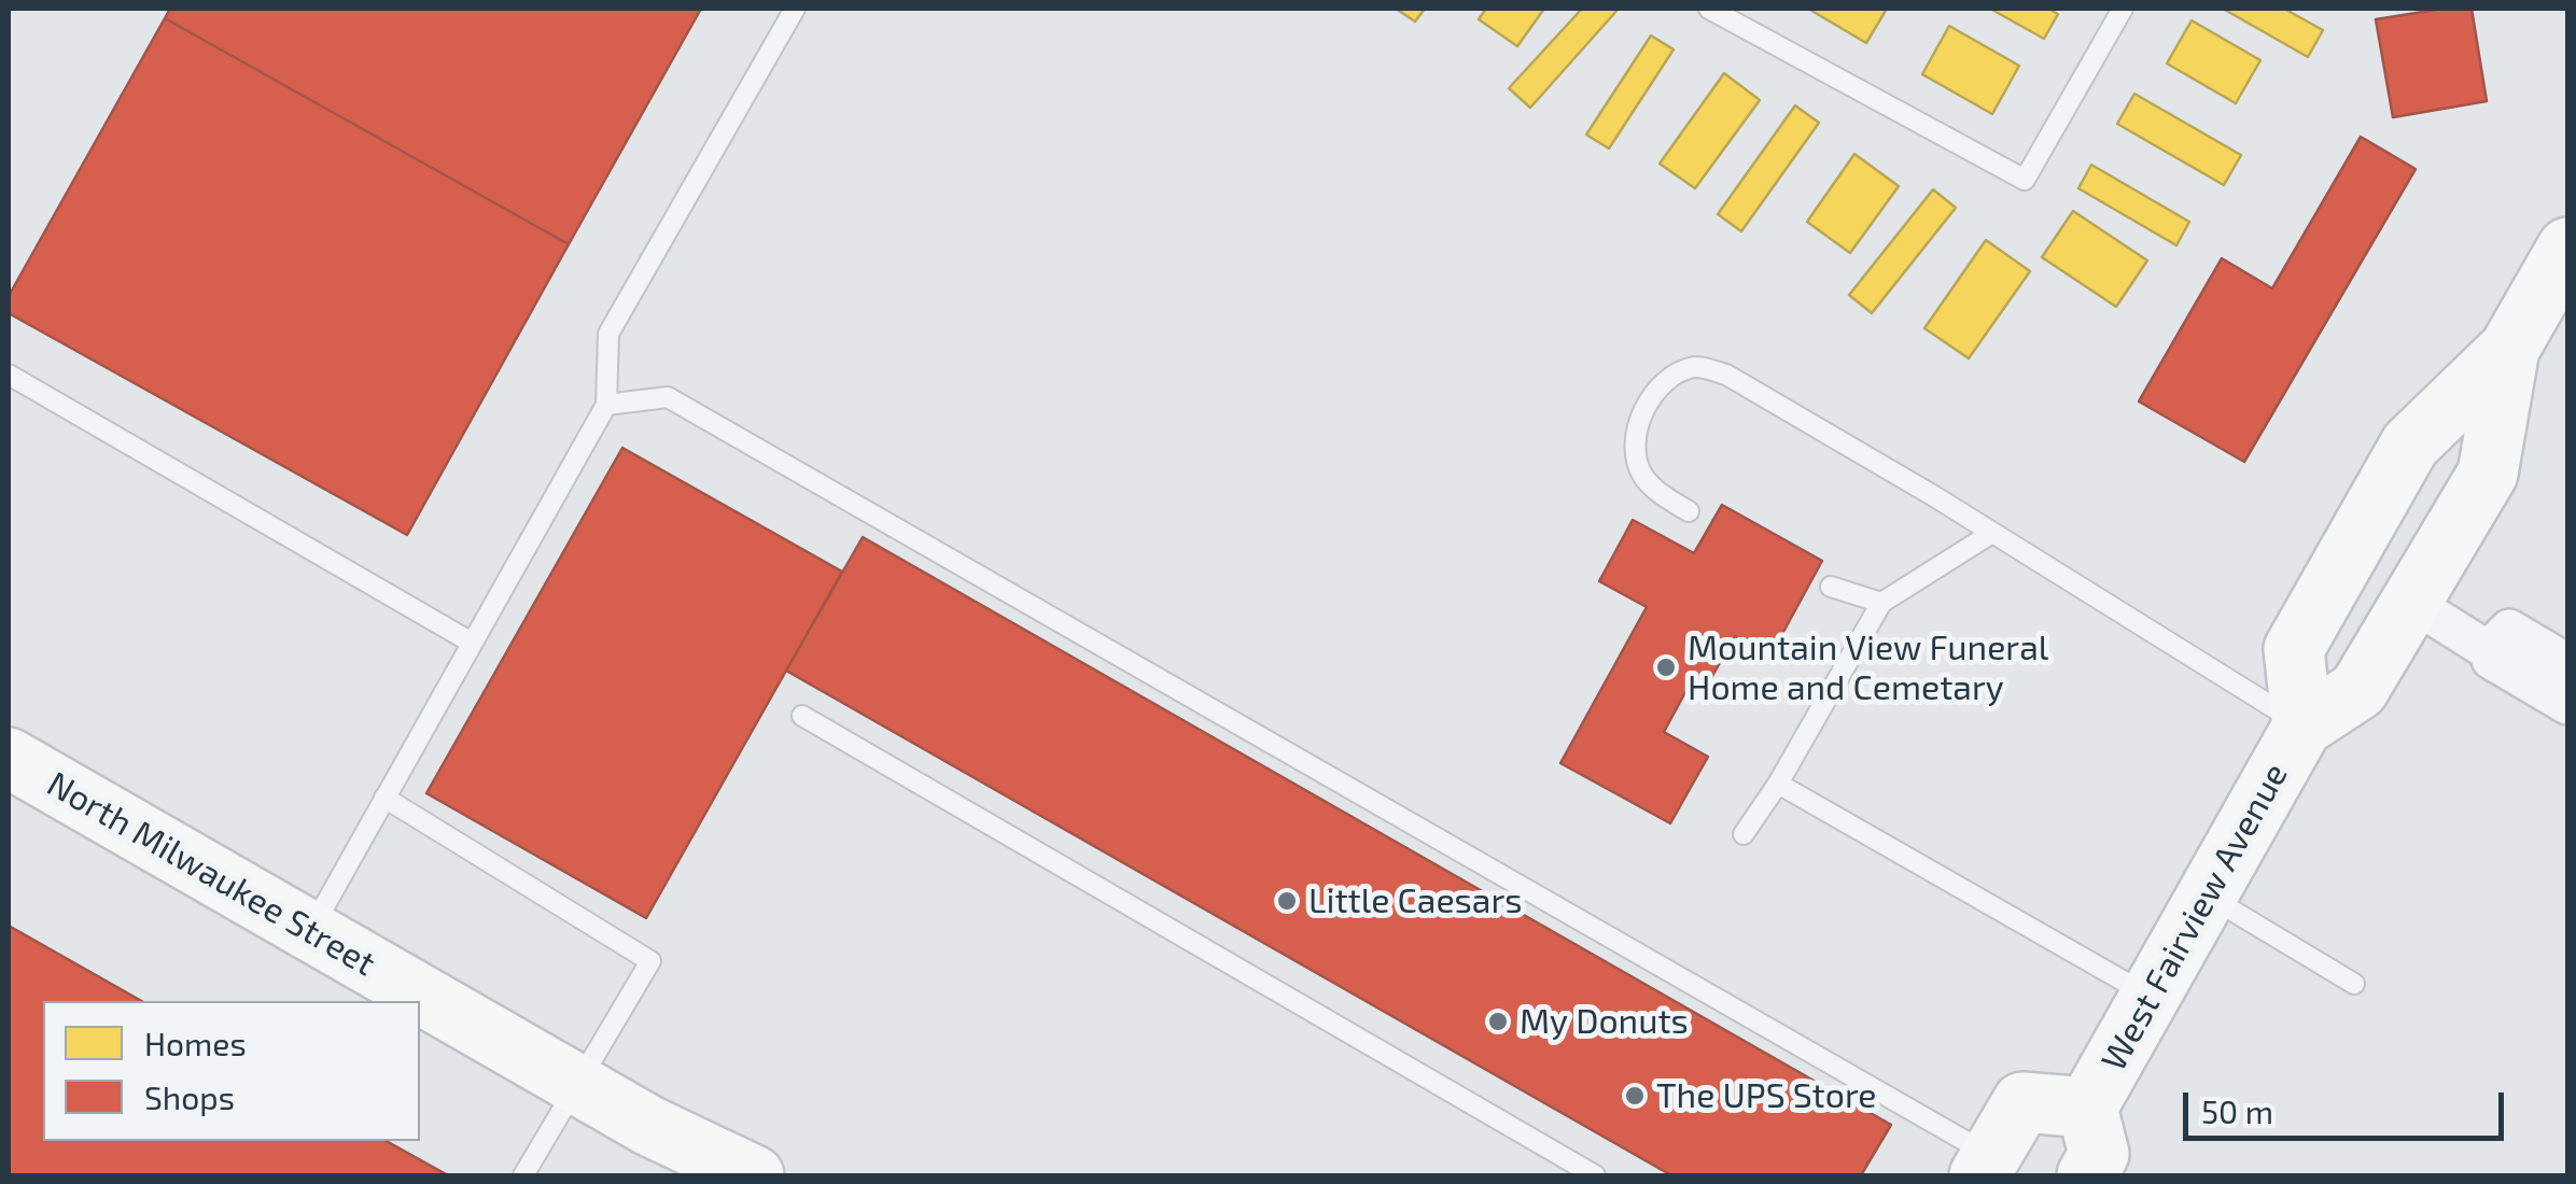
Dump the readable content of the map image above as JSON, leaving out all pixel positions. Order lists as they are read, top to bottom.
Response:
{
  "streets": {
    "main road": ["North Milwaukee Street", "West Fairview Avenue"]
  },
  "places": [
    "Mountain View Funeral Home and Cemetary",
    "Little Caesars",
    "My Donuts",
    "The UPS Store"
  ],
  "legend": ["Homes", "Shops"],
  "scale_bar": "50 m"
}
